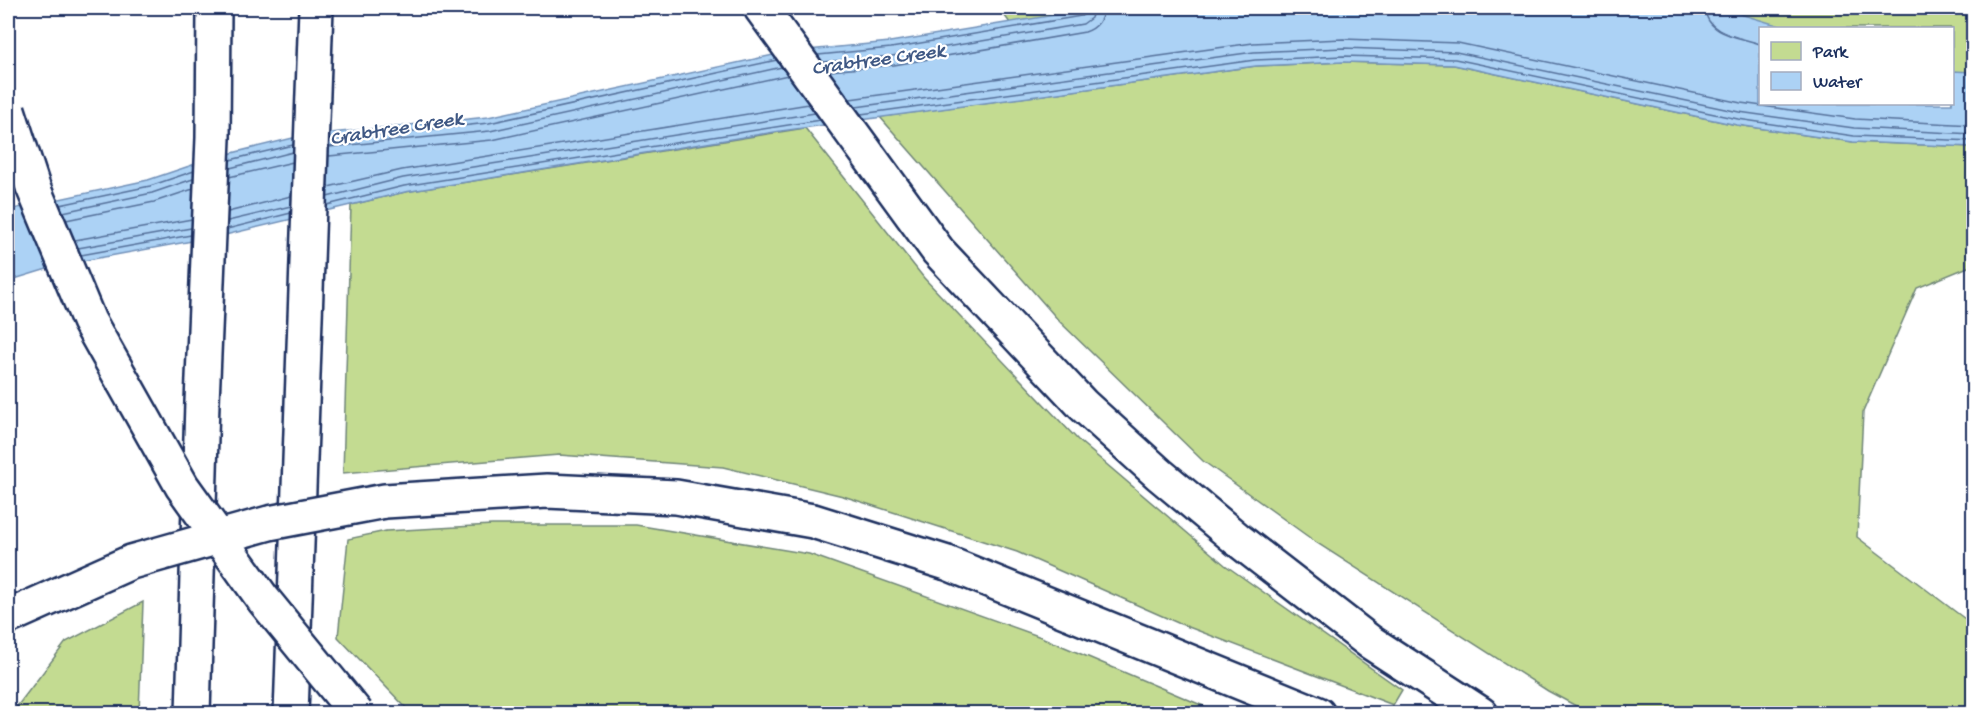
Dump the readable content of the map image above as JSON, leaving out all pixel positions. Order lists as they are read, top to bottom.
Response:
{
  "water": ["Crabtree Creek"],
  "legend": ["Park", "Water"]
}
